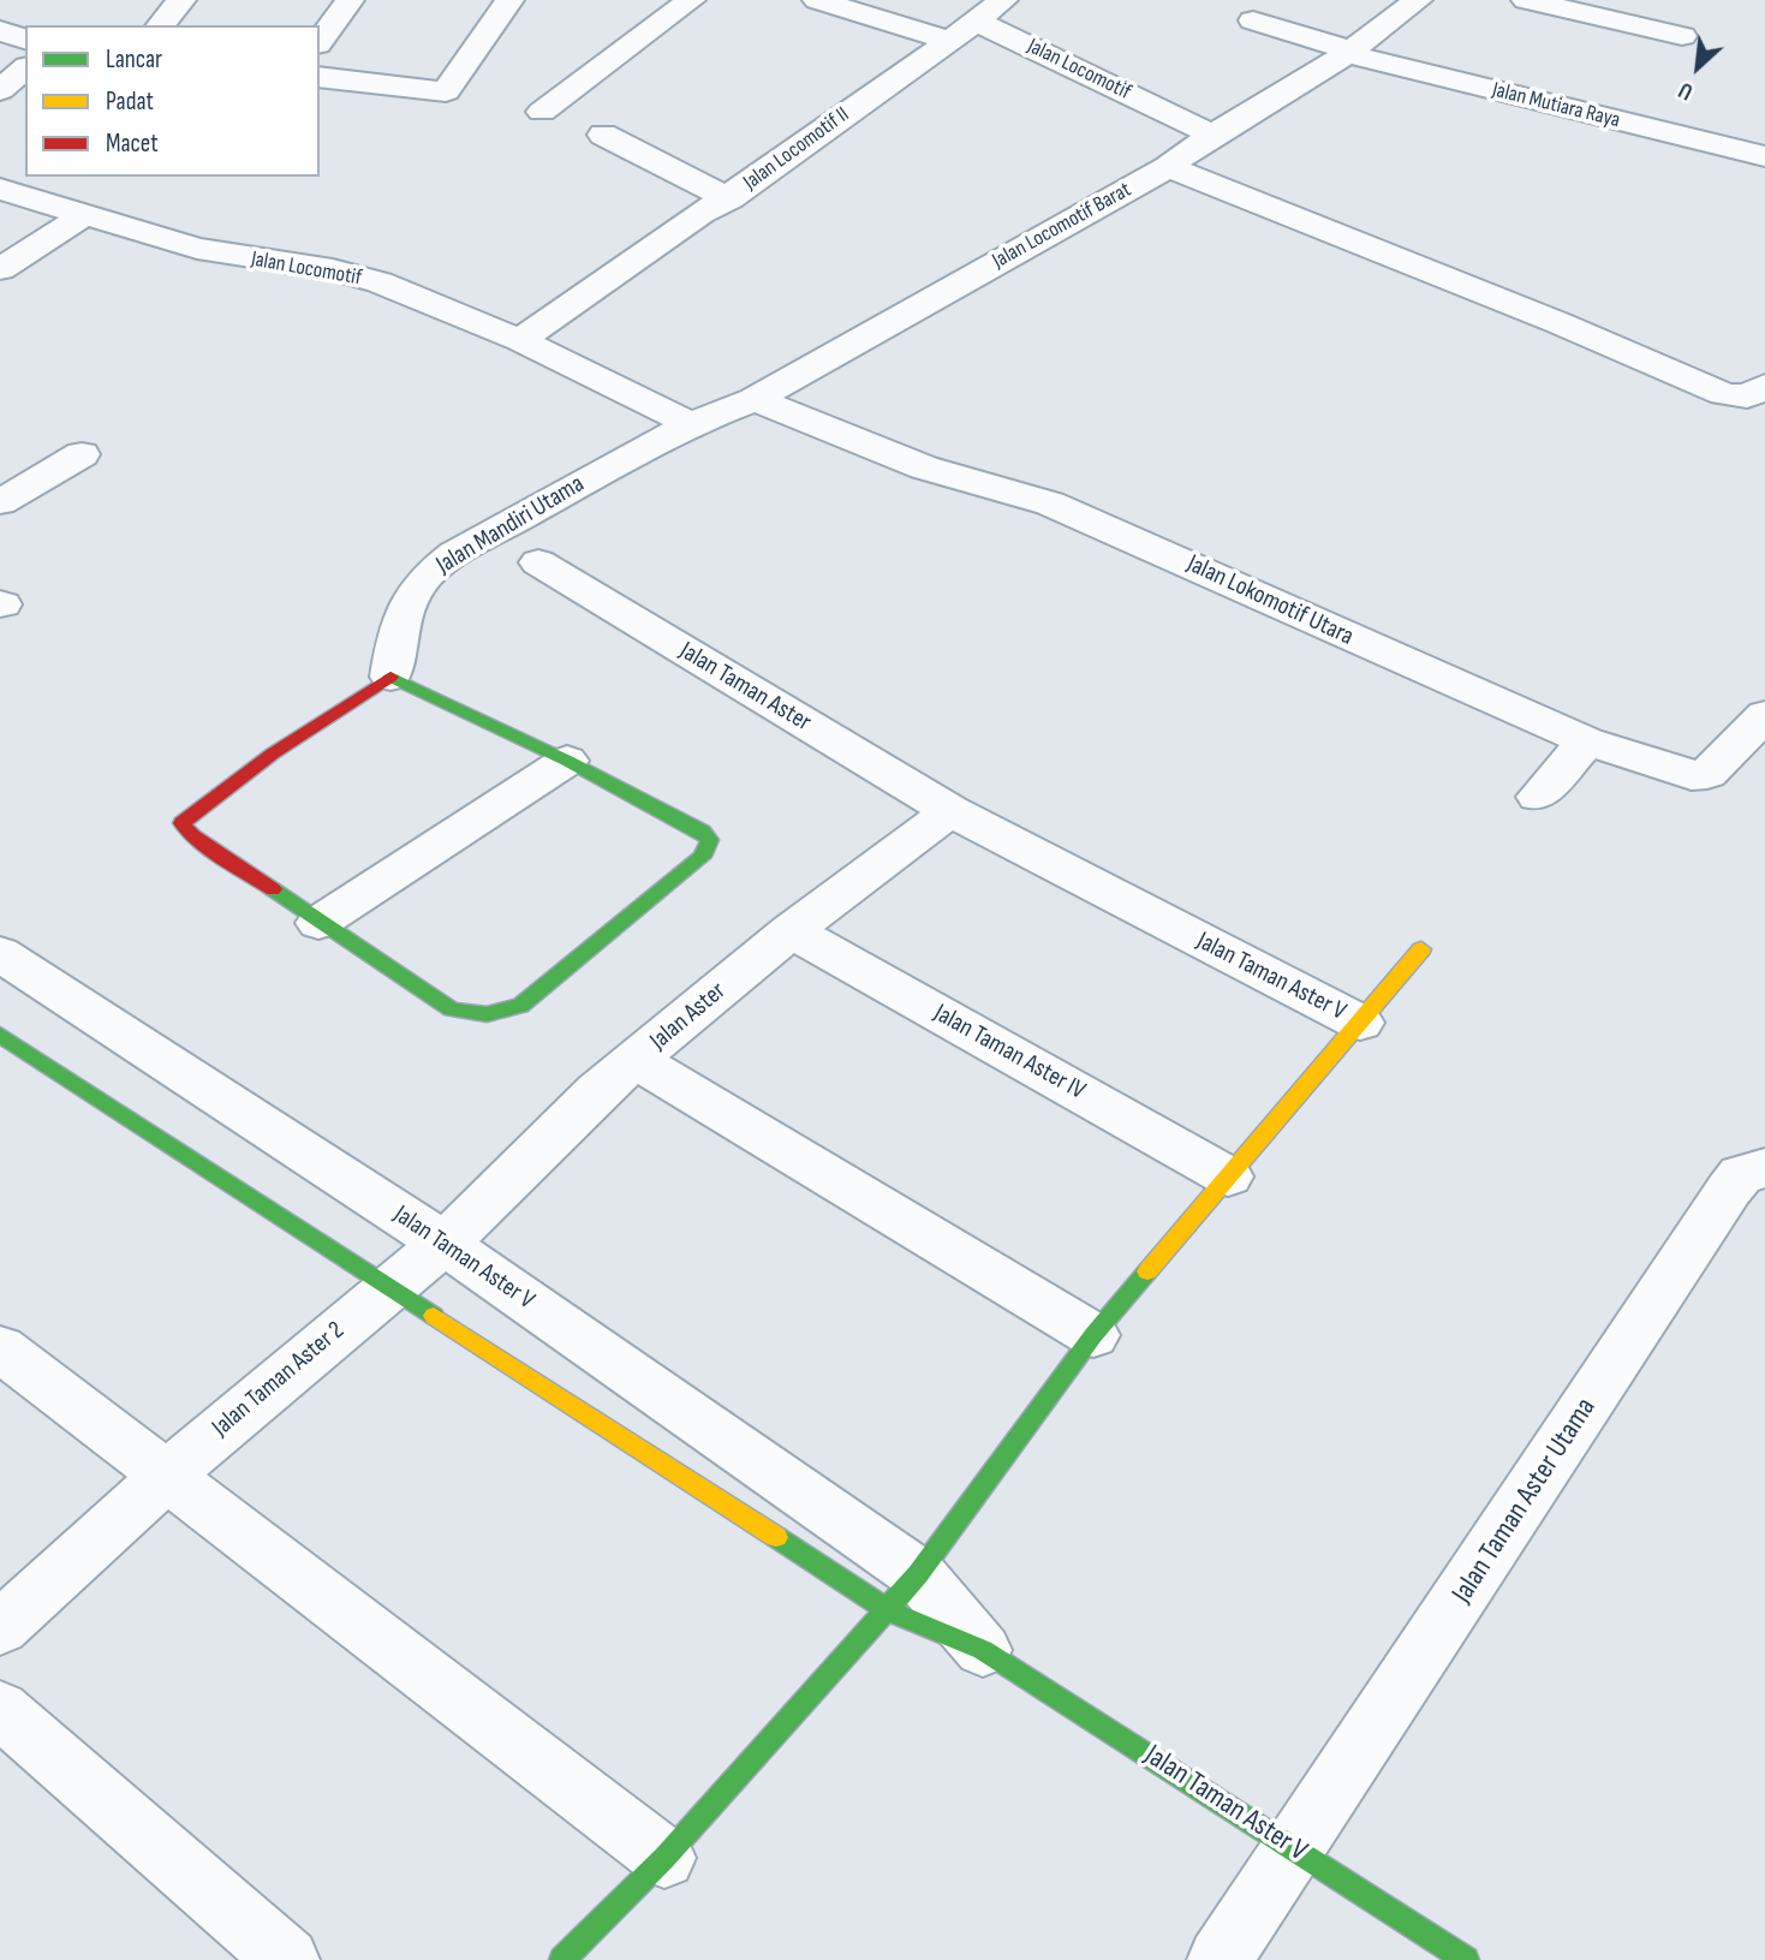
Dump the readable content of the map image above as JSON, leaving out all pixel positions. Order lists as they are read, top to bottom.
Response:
{
  "streets": {
    "street": [
      "Jalan Locomotif",
      "Jalan Mutiara Raya",
      "Jalan Locomotif II",
      "Jalan Locomotif Barat",
      "Jalan Mandiri Utama",
      "Jalan Lokomotif Utara",
      "Jalan Taman Aster",
      "Jalan Taman Aster V",
      "Jalan Aster",
      "Jalan Taman Aster IV",
      "Jalan Taman Aster 2",
      "Jalan Taman Aster Utama"
    ]
  },
  "crossings": [
    ["Jalan Locomotif", "Jalan Locomotif II"],
    ["Jalan Locomotif", "Jalan Locomotif Barat"],
    ["Jalan Locomotif", "Jalan Mandiri Utama"],
    ["Jalan Mutiara Raya", "Jalan Locomotif Barat"],
    ["Jalan Locomotif Barat", "Jalan Mandiri Utama"],
    ["Jalan Locomotif Barat", "Jalan Lokomotif Utara"],
    ["Jalan Taman Aster", "Jalan Taman Aster V"],
    ["Jalan Taman Aster", "Jalan Aster"],
    ["Jalan Taman Aster V", "Jalan Aster"],
    ["Jalan Taman Aster V", "Jalan Taman Aster IV"],
    ["Jalan Taman Aster V", "Jalan Taman Aster 2"],
    ["Jalan Taman Aster V", "Jalan Taman Aster Utama"],
    ["Jalan Aster", "Jalan Taman Aster IV"],
    ["Jalan Aster", "Jalan Taman Aster 2"]
  ],
  "legend": ["Lancar", "Padat", "Macet"],
  "north": "bottom left"
}
